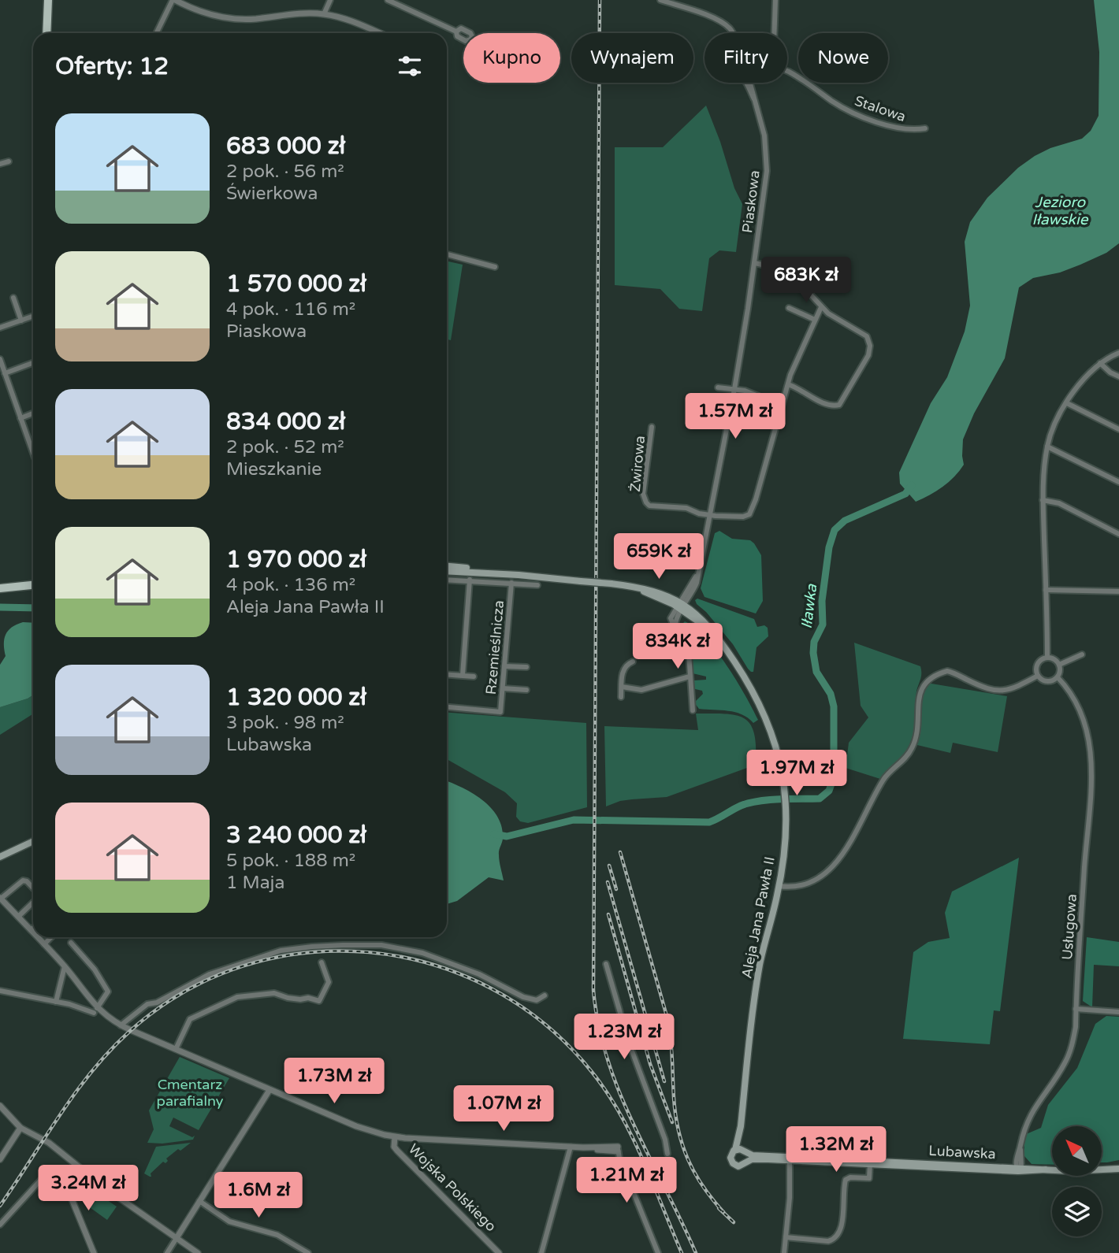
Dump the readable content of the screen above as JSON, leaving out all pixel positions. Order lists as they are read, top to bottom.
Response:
{
  "streets": {
    "main road": ["Aleja Jana Pawła II", "Lubawska"],
    "street": [
      "Stalowa",
      "Piaskowa",
      "Żwirowa",
      "Rzemieślnicza",
      "Usługowa",
      "Wojska Polskiego"
    ]
  },
  "crossings": [
    ["Piaskowa", "Żwirowa"],
    ["Piaskowa", "Aleja Jana Pawła II"],
    ["Aleja Jana Pawła II", "Lubawska"],
    ["Usługowa", "Lubawska"]
  ],
  "water": ["Jezioro Iławskie", "Iławka"],
  "parks": ["Cmentarz parafialny"],
  "north": "top left",
  "page": {
    "chip": [
      "Kupno",
      "Wynajem",
      "Filtry",
      "Nowe"
    ],
    "heading": "Oferty: 12",
    "list": [
      {
        "name": "683 000 zł",
        "note": "2 pok. · 56 m² · Świerkowa"
      },
      {
        "name": "1 570 000 zł",
        "note": "4 pok. · 116 m² · Piaskowa"
      },
      {
        "name": "834 000 zł",
        "note": "2 pok. · 52 m² · Mieszkanie"
      },
      {
        "name": "1 970 000 zł",
        "note": "4 pok. · 136 m² · Aleja Jana Pawła II"
      },
      {
        "name": "1 320 000 zł",
        "note": "3 pok. · 98 m² · Lubawska"
      },
      {
        "name": "3 240 000 zł",
        "note": "5 pok. · 188 m² · 1 Maja"
      }
    ],
    "price": [
      "683K zł",
      "1.57M zł",
      "659K zł",
      "834K zł",
      "1.97M zł",
      "1.23M zł",
      "1.73M zł",
      "1.07M zł",
      "1.32M zł",
      "1.21M zł",
      "3.24M zł",
      "1.6M zł"
    ]
  }
}
